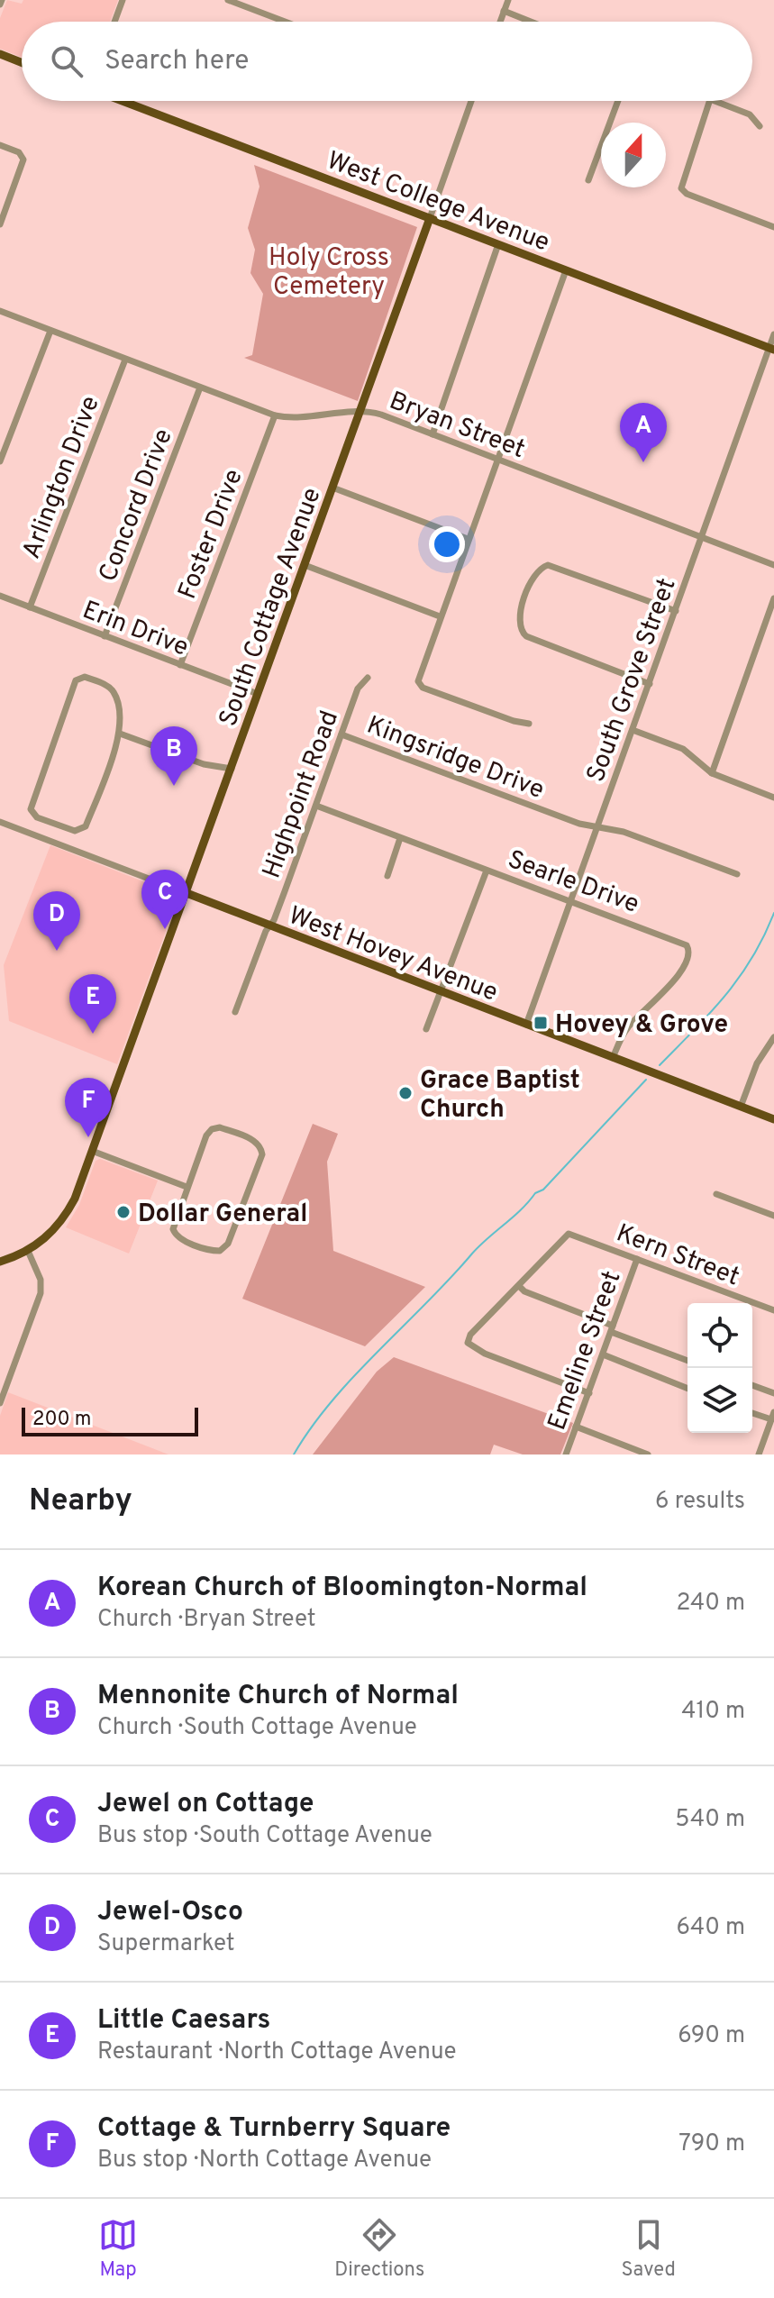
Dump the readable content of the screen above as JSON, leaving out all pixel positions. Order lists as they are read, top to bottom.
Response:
{
  "streets": {
    "main road": ["West College Avenue", "South Cottage Avenue", "West Hovey Avenue"],
    "street": [
      "Bryan Street",
      "Arlington Drive",
      "Concord Drive",
      "Foster Drive",
      "Erin Drive",
      "South Grove Street",
      "Kingsridge Drive",
      "Highpoint Road",
      "Searle Drive",
      "Kern Street",
      "Emeline Street"
    ]
  },
  "crossings": [
    ["West College Avenue", "South Cottage Avenue"],
    ["West College Avenue", "South Grove Street"],
    ["Bryan Street", "Arlington Drive"],
    ["Bryan Street", "Concord Drive"],
    ["Bryan Street", "Foster Drive"],
    ["Bryan Street", "South Cottage Avenue"],
    ["Bryan Street", "South Grove Street"],
    ["Arlington Drive", "Erin Drive"],
    ["Concord Drive", "Erin Drive"],
    ["Foster Drive", "Erin Drive"],
    ["South Cottage Avenue", "Erin Drive"],
    ["South Cottage Avenue", "West Hovey Avenue"],
    ["South Grove Street", "Kingsridge Drive"],
    ["South Grove Street", "Searle Drive"],
    ["South Grove Street", "West Hovey Avenue"],
    ["Kingsridge Drive", "Highpoint Road"],
    ["Highpoint Road", "Searle Drive"],
    ["Highpoint Road", "West Hovey Avenue"],
    ["Searle Drive", "West Hovey Avenue"],
    ["Kern Street", "Emeline Street"]
  ],
  "parks": ["Holy Cross Cemetery"],
  "places": {
    "transit": ["Hovey & Grove"],
    "other": ["Grace Baptist Church", "Dollar General"]
  },
  "scale_bar": "200 m",
  "north": "top",
  "page": {
    "search": "Search here",
    "pins": [
      "A",
      "B",
      "C",
      "D",
      "E",
      "F"
    ],
    "scale": "200 m",
    "heading": ["Nearby", "6 results"],
    "list": [
      {
        "mark": "A",
        "name": "Korean Church of Bloomington-Normal",
        "note": "Church · Bryan Street",
        "value": "240 m"
      },
      {
        "mark": "B",
        "name": "Mennonite Church of Normal",
        "note": "Church · South Cottage Avenue",
        "value": "410 m"
      },
      {
        "mark": "C",
        "name": "Jewel on Cottage",
        "note": "Bus stop · South Cottage Avenue",
        "value": "540 m"
      },
      {
        "mark": "D",
        "name": "Jewel-Osco",
        "note": "Supermarket",
        "value": "640 m"
      },
      {
        "mark": "E",
        "name": "Little Caesars",
        "note": "Restaurant · North Cottage Avenue",
        "value": "690 m"
      },
      {
        "mark": "F",
        "name": "Cottage & Turnberry Square",
        "note": "Bus stop · North Cottage Avenue",
        "value": "790 m"
      }
    ],
    "nav": ["Map", "Directions", "Saved"]
  }
}
